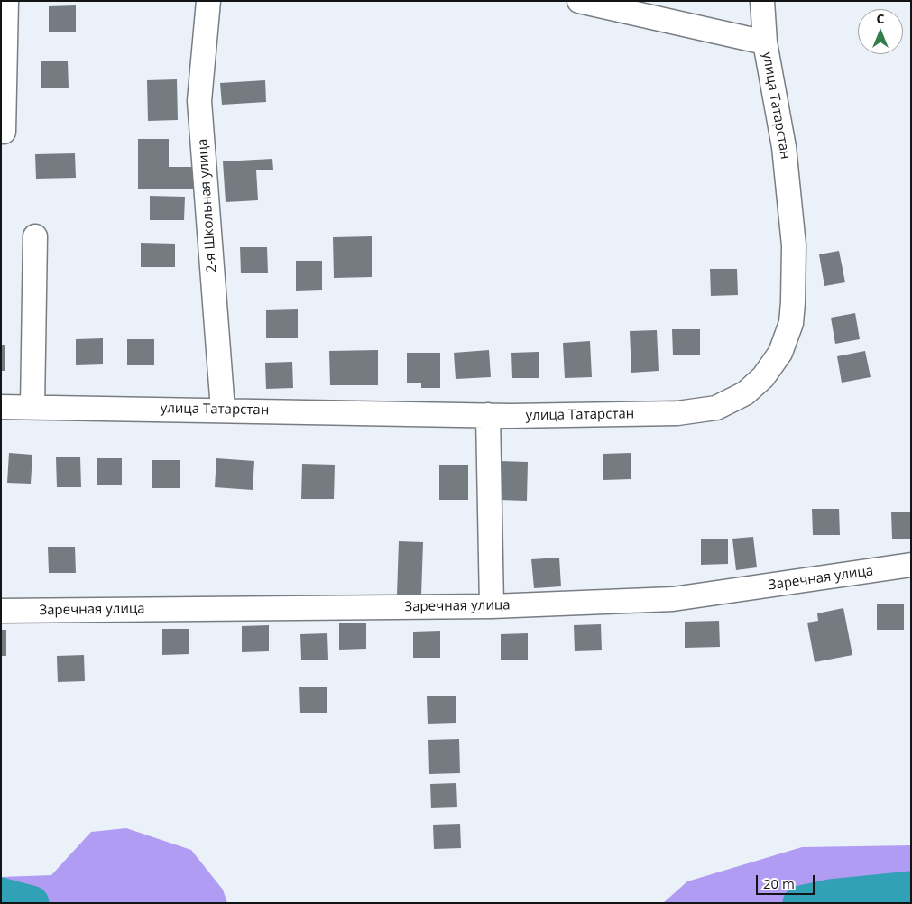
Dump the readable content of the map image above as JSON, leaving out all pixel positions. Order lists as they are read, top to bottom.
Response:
{
  "streets": {
    "street": ["улица Татарстан", "2-я Школьная улица", "Заречная улица"]
  },
  "crossings": [
    ["улица Татарстан", "2-я Школьная улица"]
  ],
  "scale_bar": "20 m",
  "north": "top"
}
